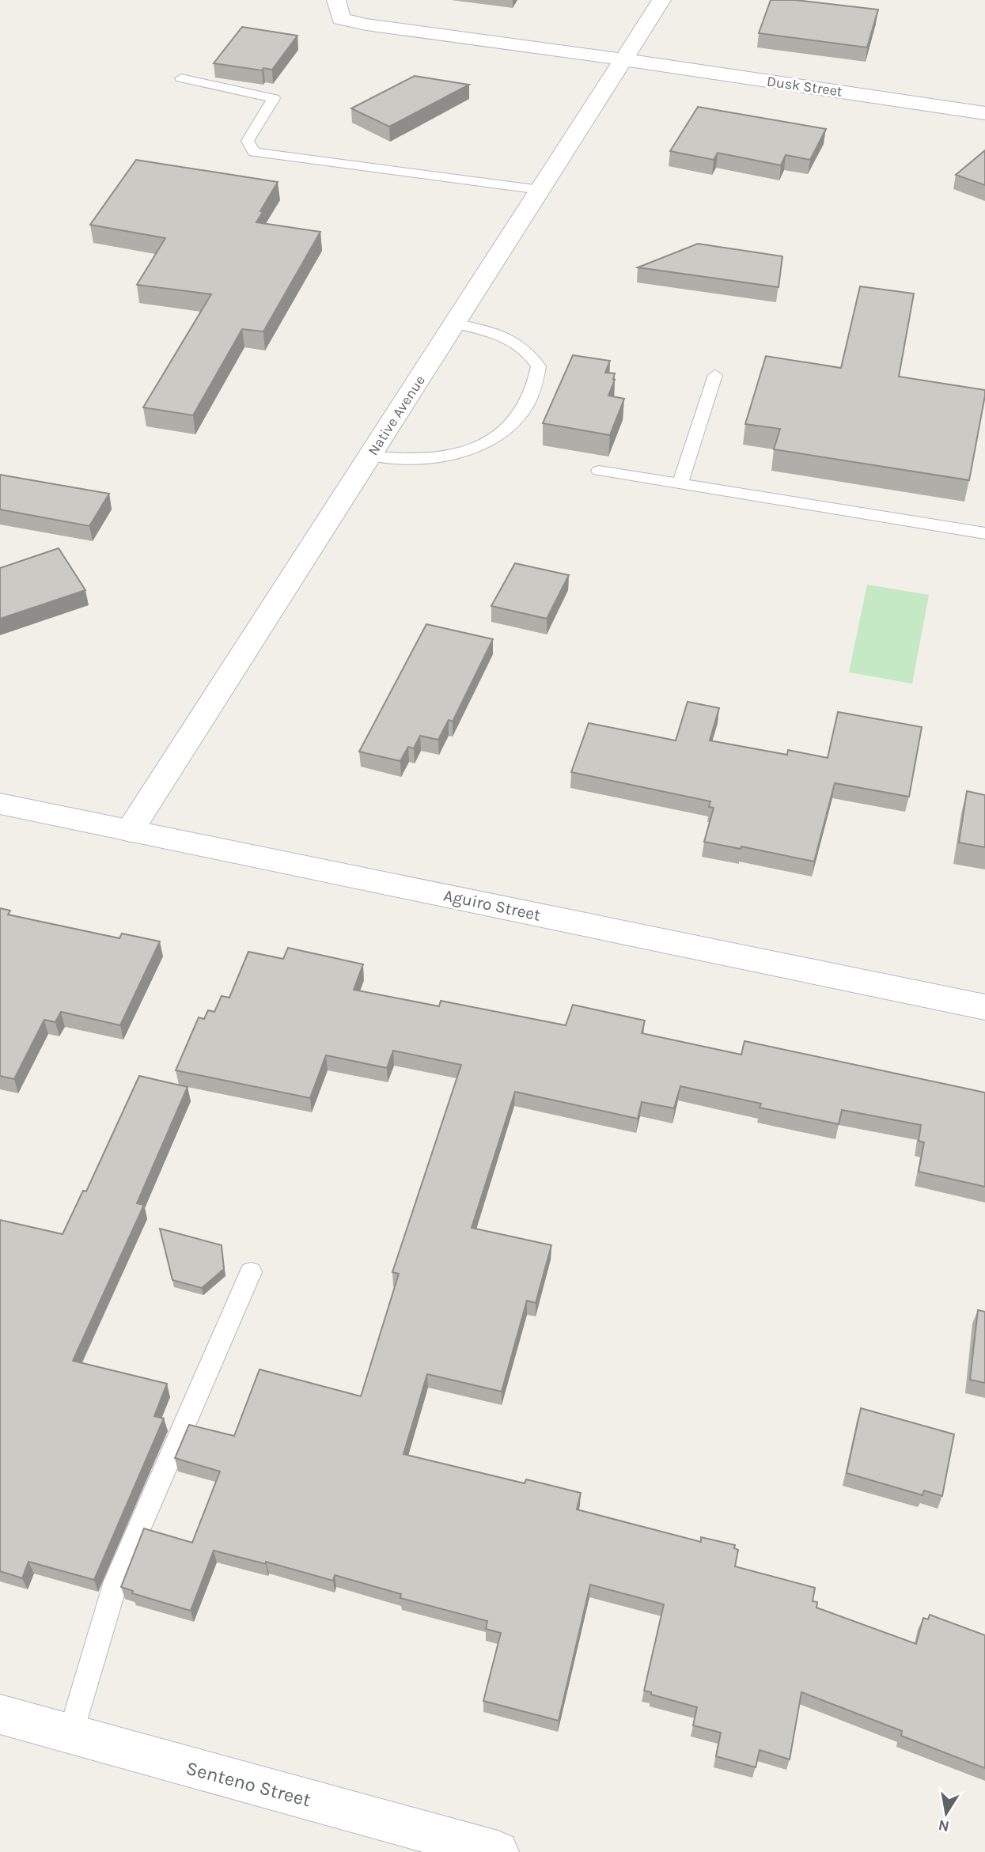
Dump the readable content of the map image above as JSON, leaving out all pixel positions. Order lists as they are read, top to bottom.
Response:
{
  "streets": {
    "street": [
      "Dusk Street",
      "Native Avenue",
      "Aguiro Street",
      "Senteno Street"
    ]
  },
  "crossings": [
    ["Dusk Street", "Native Avenue"],
    ["Native Avenue", "Aguiro Street"]
  ],
  "north": "bottom"
}
